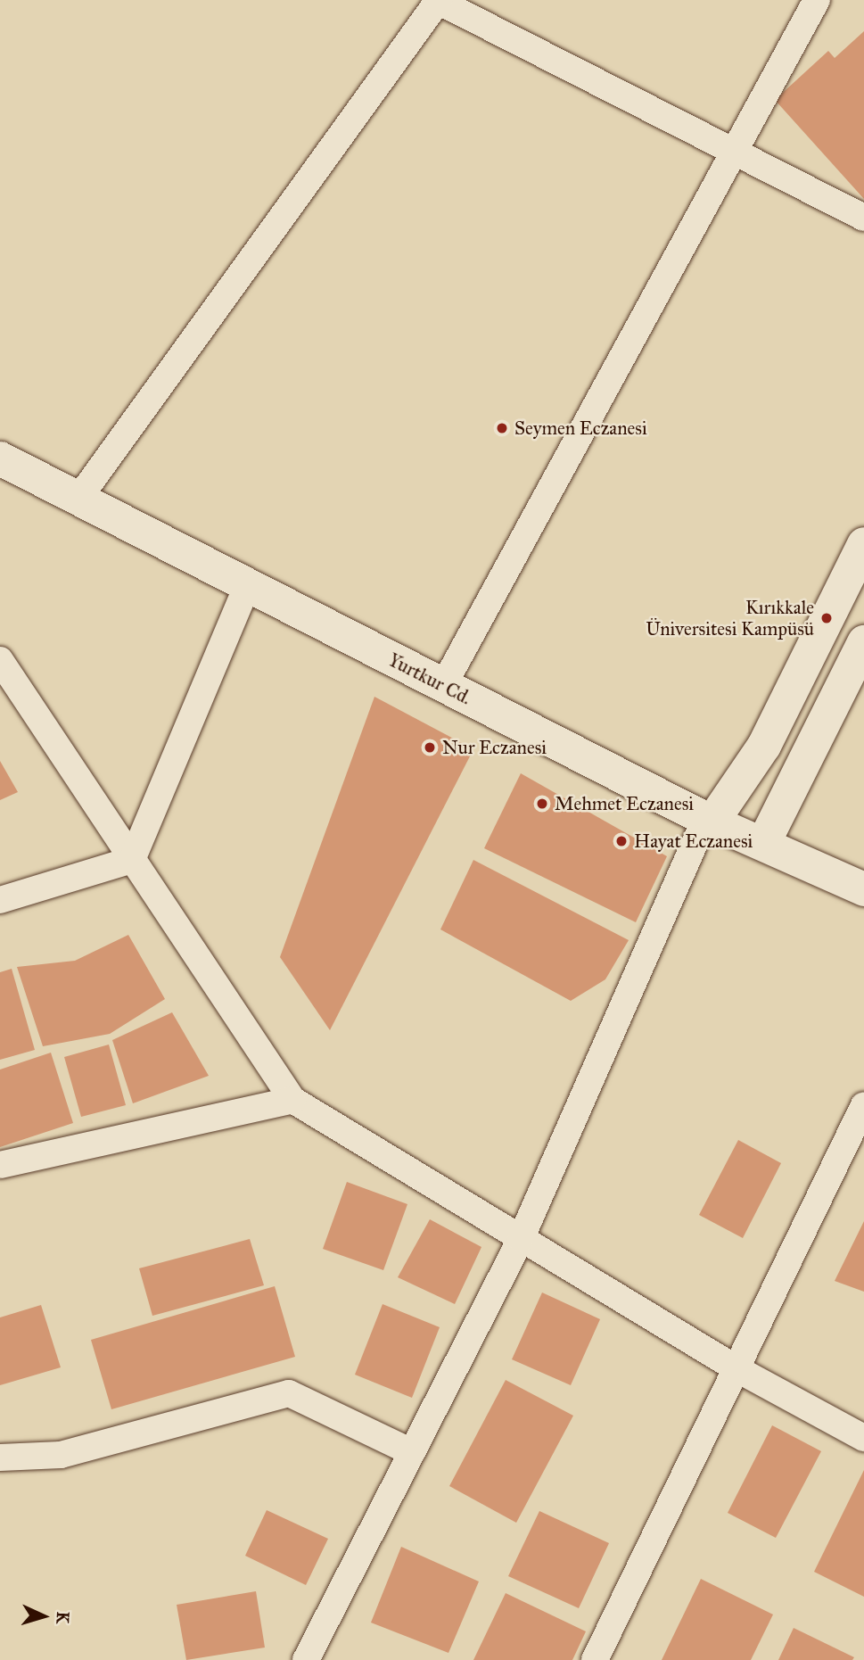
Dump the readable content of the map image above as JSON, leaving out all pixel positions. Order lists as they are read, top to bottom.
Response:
{
  "streets": {
    "street": ["Yurtkur Cd."]
  },
  "places": [
    "Seymen Eczanesi",
    "Kırıkkale Üniversitesi Kampüsü",
    "Nur Eczanesi",
    "Mehmet Eczanesi",
    "Hayat Eczanesi"
  ],
  "north": "right"
}
